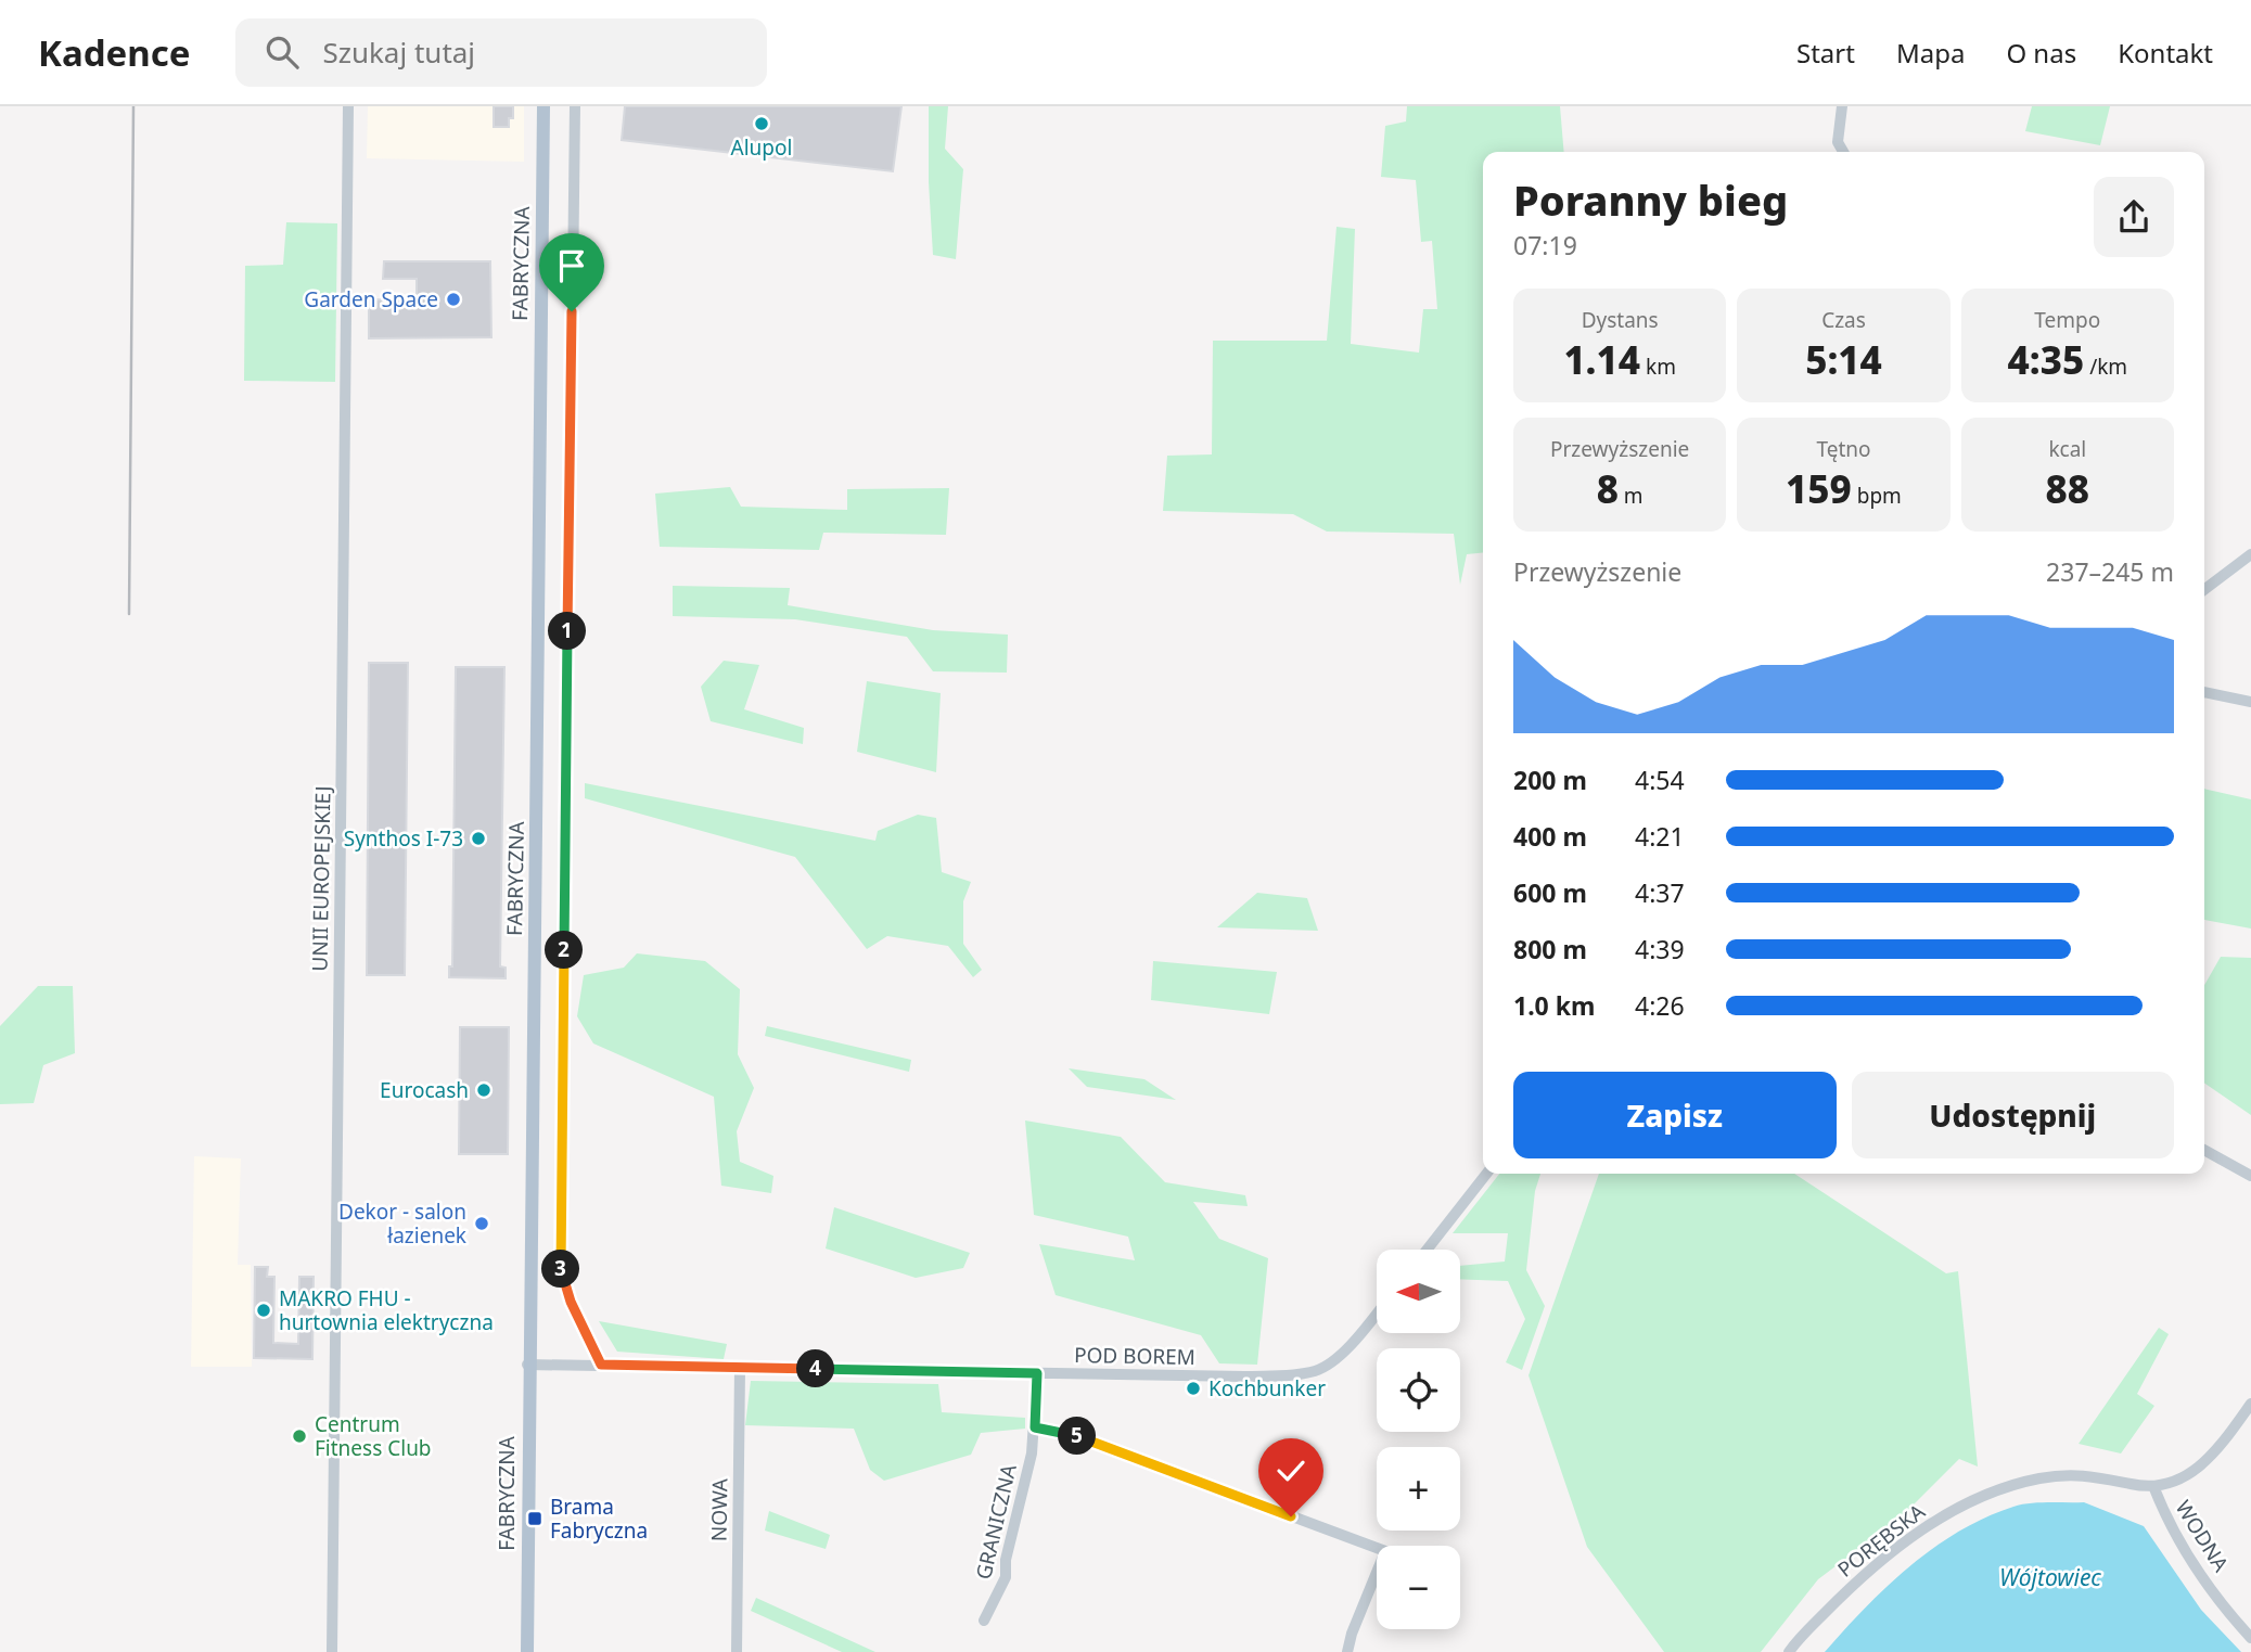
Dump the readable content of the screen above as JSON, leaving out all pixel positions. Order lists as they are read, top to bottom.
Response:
{
  "streets": {
    "main road": ["FABRYCZNA"],
    "street": [
      "UNII EUROPEJSKIEJ",
      "POD BOREM",
      "NOWA",
      "GRANICZNA",
      "WODNA",
      "PORĘBSKA"
    ]
  },
  "crossings": [
    ["FABRYCZNA", "POD BOREM"],
    ["POD BOREM", "NOWA"],
    ["POD BOREM", "GRANICZNA"],
    ["WODNA", "PORĘBSKA"]
  ],
  "water": ["Wójtowiec"],
  "places": {
    "other": [
      "Alupol",
      "Garden Space",
      "Synthos I-73",
      "Eurocash",
      "Dekor - salon łazienek",
      "MAKRO FHU - hurtownia elektryczna",
      "Kochbunker",
      "Centrum Fitness Club"
    ],
    "transit": ["Brama Fabryczna"]
  },
  "north": "left",
  "page": {
    "header": "Kadence",
    "search": "Szukaj tutaj",
    "nav": [
      "Start",
      "Mapa",
      "O nas",
      "Kontakt"
    ],
    "heading": ["Poranny bieg", "07:19"],
    "stats": [
      ["Dystans", "1.14 km"],
      ["Czas", "5:14"],
      ["Tempo", "4:35 /km"],
      ["Przewyższenie", "8 m"],
      ["Tętno", "159 bpm"],
      ["kcal", "88"]
    ],
    "chart": ["Przewyższenie", "237–245 m"],
    "pins": [
      "1",
      "2",
      "3",
      "4",
      "5"
    ],
    "list": [
      {
        "name": "200 m",
        "note": "4:54"
      },
      {
        "name": "400 m",
        "note": "4:21"
      },
      {
        "name": "600 m",
        "note": "4:37"
      },
      {
        "name": "800 m",
        "note": "4:39"
      },
      {
        "name": "1.0 km",
        "note": "4:26"
      }
    ],
    "buttons": ["Zapisz", "Udostępnij"],
    "map_buttons": ["+", "−"]
  }
}
